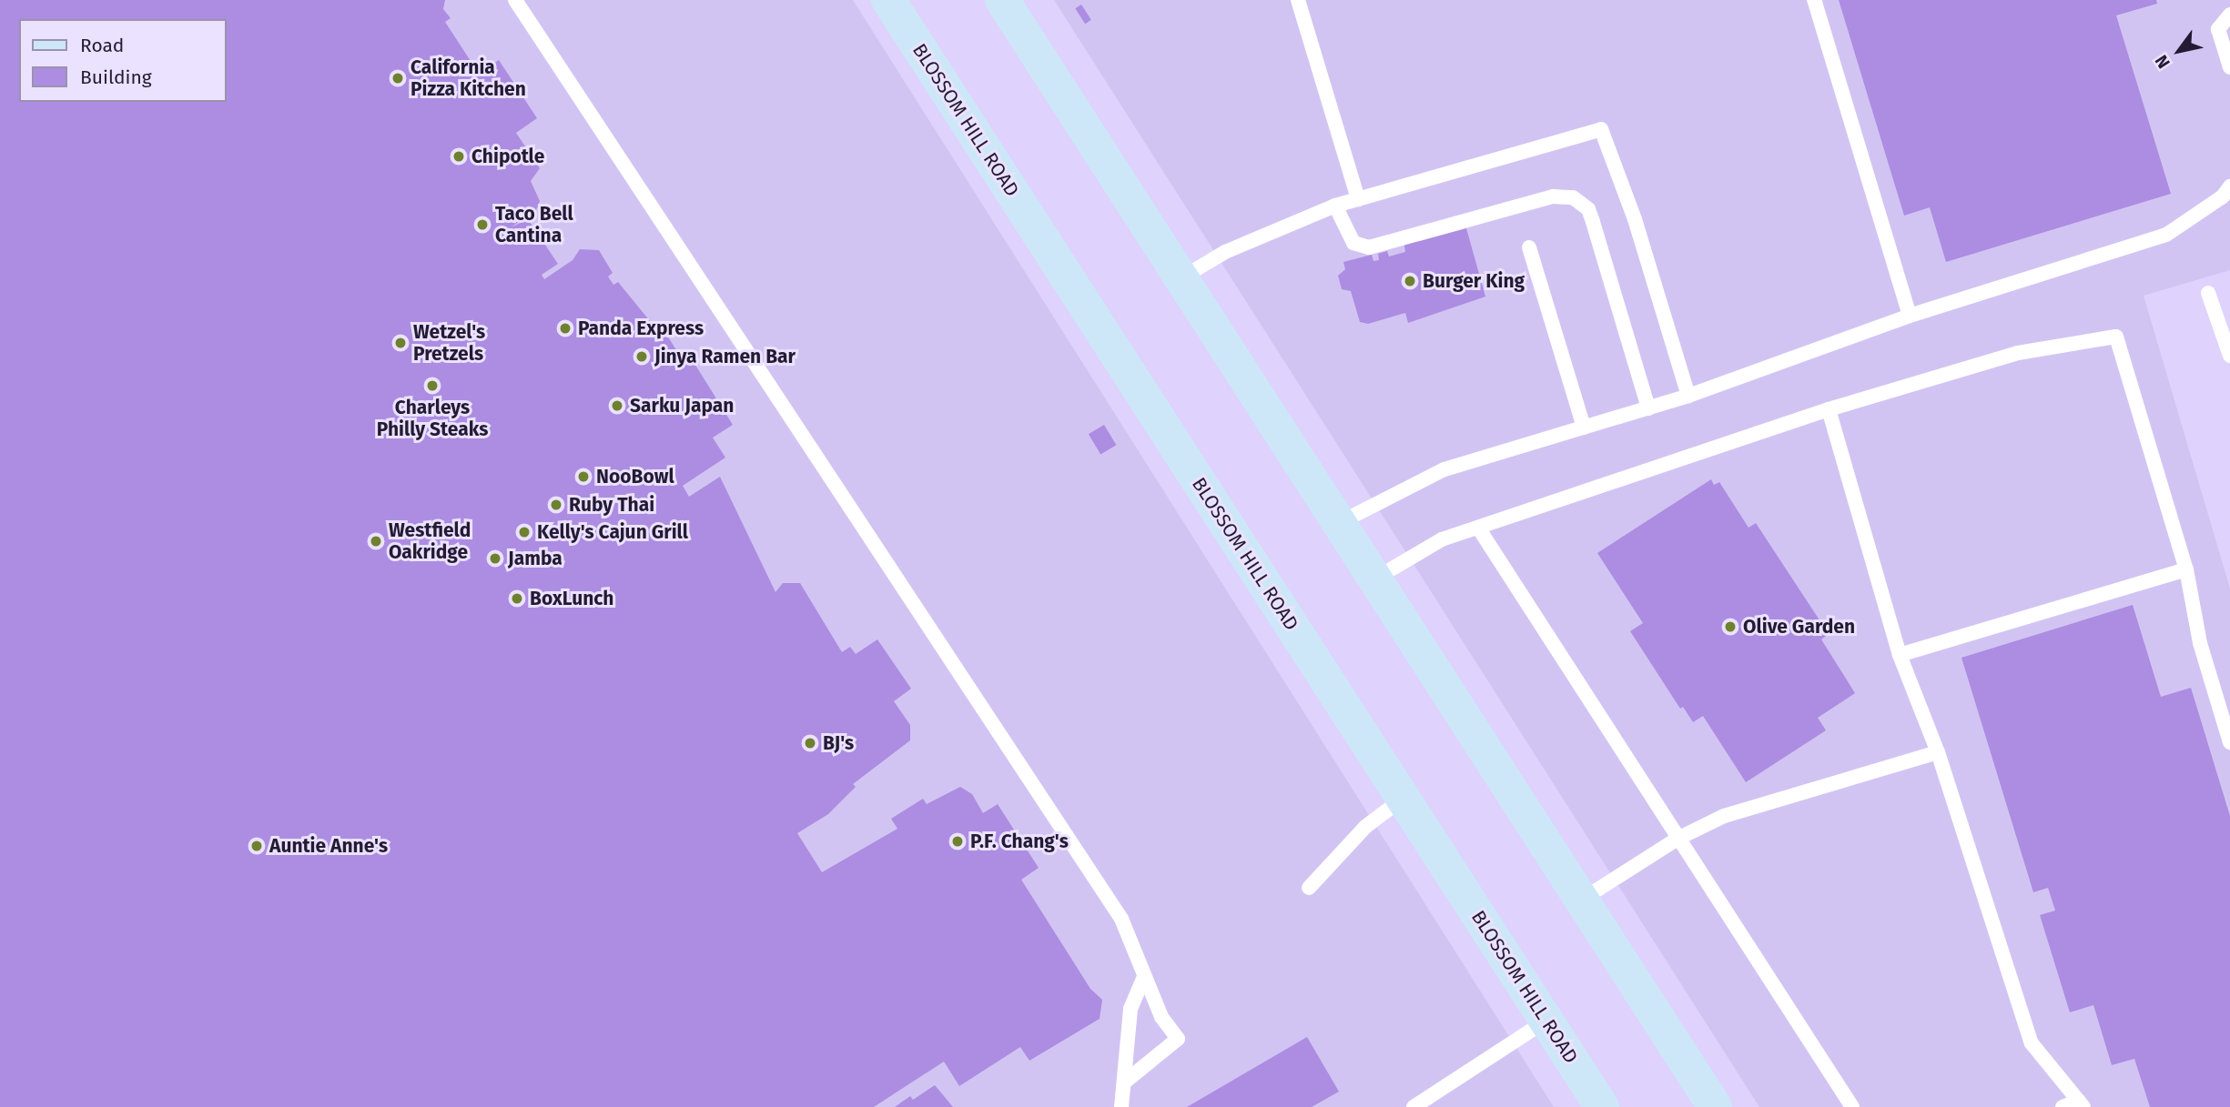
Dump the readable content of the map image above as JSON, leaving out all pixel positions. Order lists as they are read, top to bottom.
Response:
{
  "streets": {
    "main road": ["BLOSSOM HILL ROAD"]
  },
  "places": [
    "California Pizza Kitchen",
    "Chipotle",
    "Taco Bell Cantina",
    "Burger King",
    "Panda Express",
    "Wetzel's Pretzels",
    "Jinya Ramen Bar",
    "Charleys Philly Steaks",
    "Sarku Japan",
    "NooBowl",
    "Ruby Thai",
    "Kelly's Cajun Grill",
    "Westfield Oakridge",
    "Jamba",
    "BoxLunch",
    "Olive Garden",
    "BJ's",
    "P.F. Chang's",
    "Auntie Anne's"
  ],
  "legend": ["Road", "Building"],
  "north": "bottom left"
}
